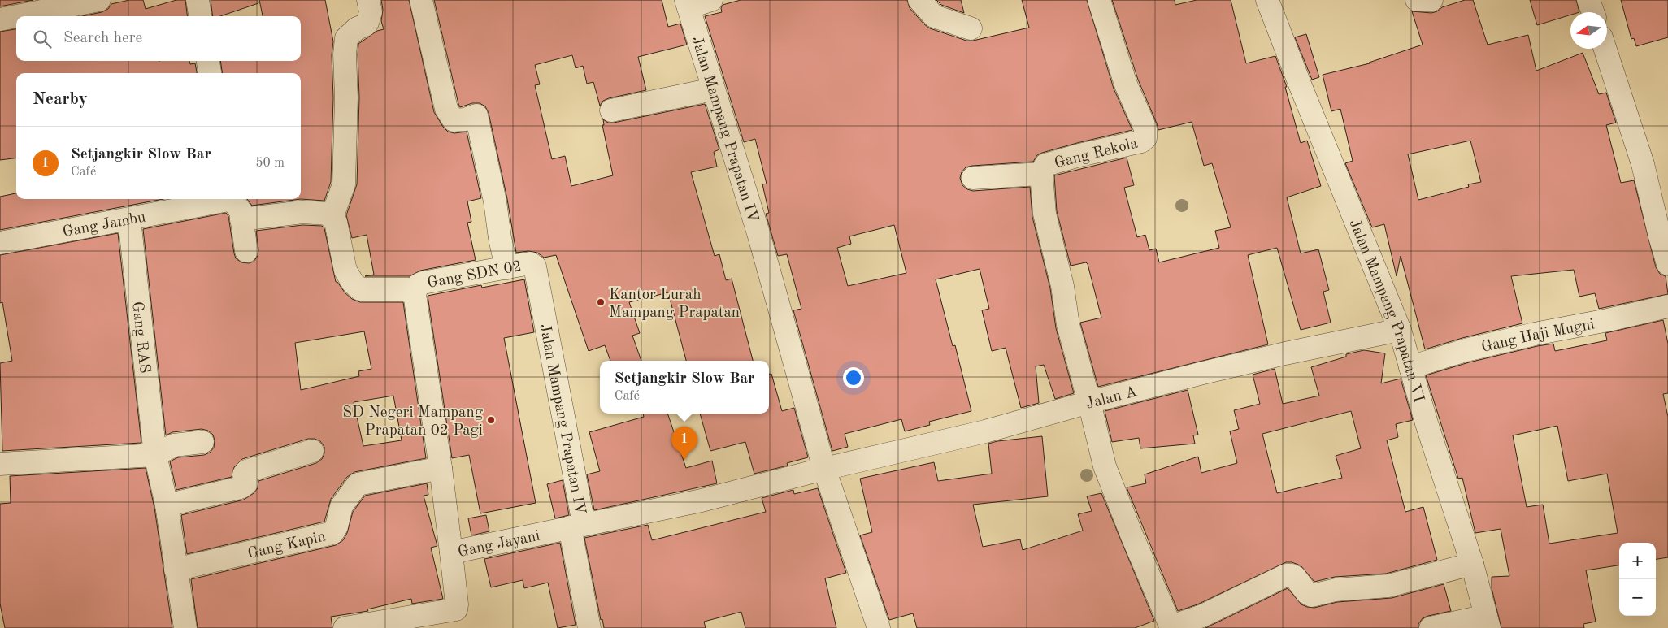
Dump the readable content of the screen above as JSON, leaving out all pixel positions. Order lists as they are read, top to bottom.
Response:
{
  "streets": {
    "street": [
      "Jalan Mampang Prapatan IV",
      "Gang Rekola",
      "Gang Jambu",
      "Gang SDN 02",
      "Jalan Mampang Prapatan VI",
      "Gang Haji Mugni",
      "Gang RAS",
      "Jalan A",
      "Gang Jayani",
      "Gang Kapin"
    ]
  },
  "crossings": [
    ["Jalan Mampang Prapatan IV", "Gang SDN 02"],
    ["Jalan Mampang Prapatan IV", "Jalan A"],
    ["Jalan Mampang Prapatan IV", "Gang Jayani"],
    ["Gang Rekola", "Jalan A"],
    ["Gang Jambu", "Gang RAS"],
    ["Gang SDN 02", "Gang Jayani"],
    ["Gang SDN 02", "Gang Kapin"],
    ["Jalan Mampang Prapatan VI", "Gang Haji Mugni"],
    ["Jalan Mampang Prapatan VI", "Jalan A"],
    ["Gang RAS", "Gang Kapin"]
  ],
  "places": ["Kantor Lurah Mampang Prapatan", "SD Negeri Mampang Prapatan 02 Pagi"],
  "north": "left",
  "page": {
    "search": "Search here",
    "heading": "Nearby",
    "list": [
      {
        "mark": "1",
        "name": "Setjangkir Slow Bar",
        "note": "Café",
        "value": "50 m"
      }
    ],
    "popup": ["Setjangkir Slow Bar", "Café"],
    "pins": "1",
    "map_buttons": ["+", "−"]
  }
}
